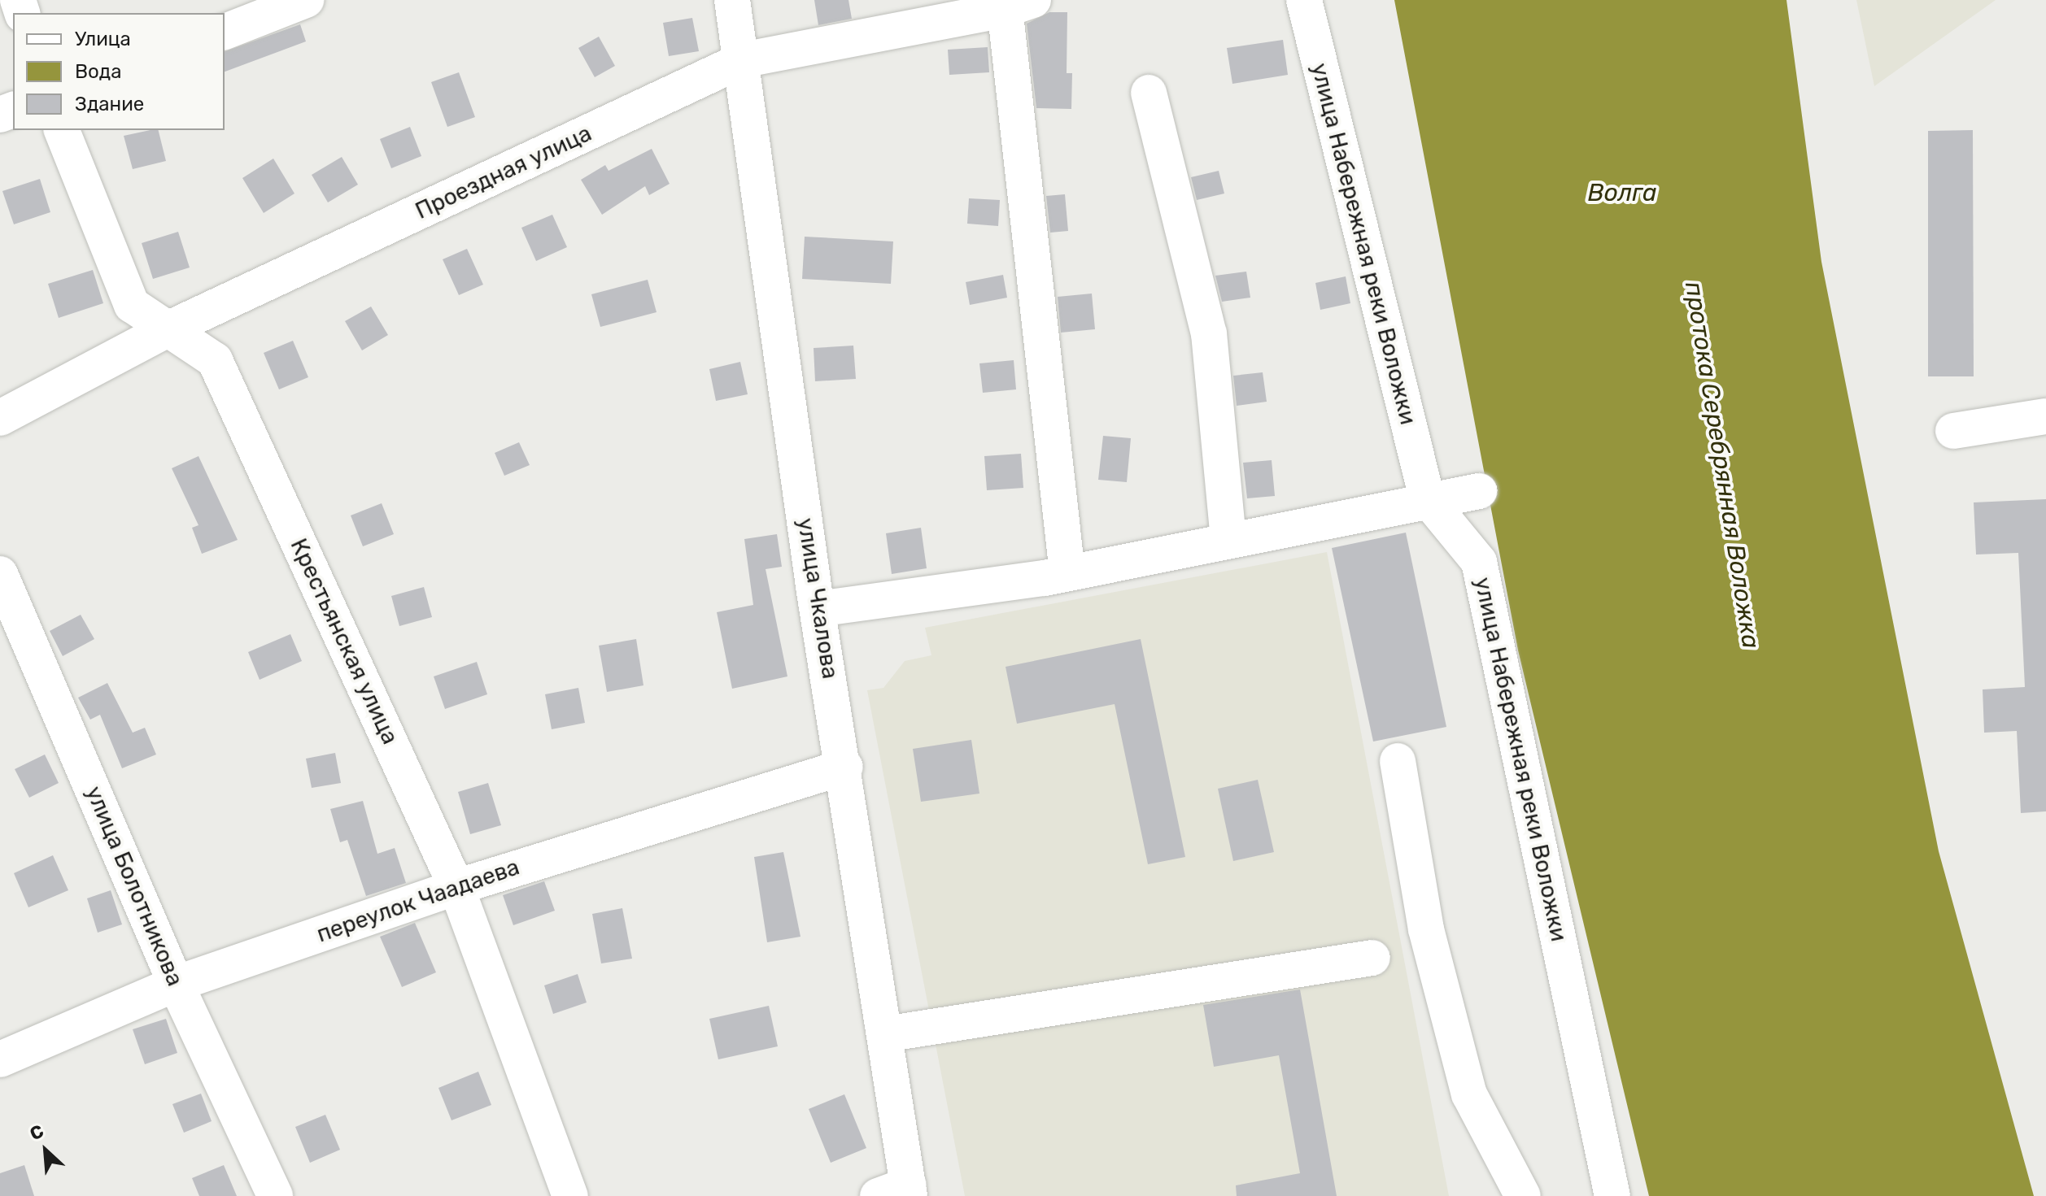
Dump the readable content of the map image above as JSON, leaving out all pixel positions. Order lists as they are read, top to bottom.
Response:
{
  "streets": {
    "street": [
      "Проездная улица",
      "улица Набережная реки Воложки",
      "улица Чкалова",
      "Крестьянская улица",
      "улица Болотникова",
      "переулок Чаадаева"
    ]
  },
  "crossings": [
    ["Проездная улица", "улица Чкалова"],
    ["Проездная улица", "Крестьянская улица"],
    ["улица Чкалова", "переулок Чаадаева"],
    ["Крестьянская улица", "переулок Чаадаева"],
    ["улица Болотникова", "переулок Чаадаева"]
  ],
  "water": ["Волга", "протока Серебрянная Воложка"],
  "legend": ["Улица", "Вода", "Здание"],
  "north": "top left"
}
